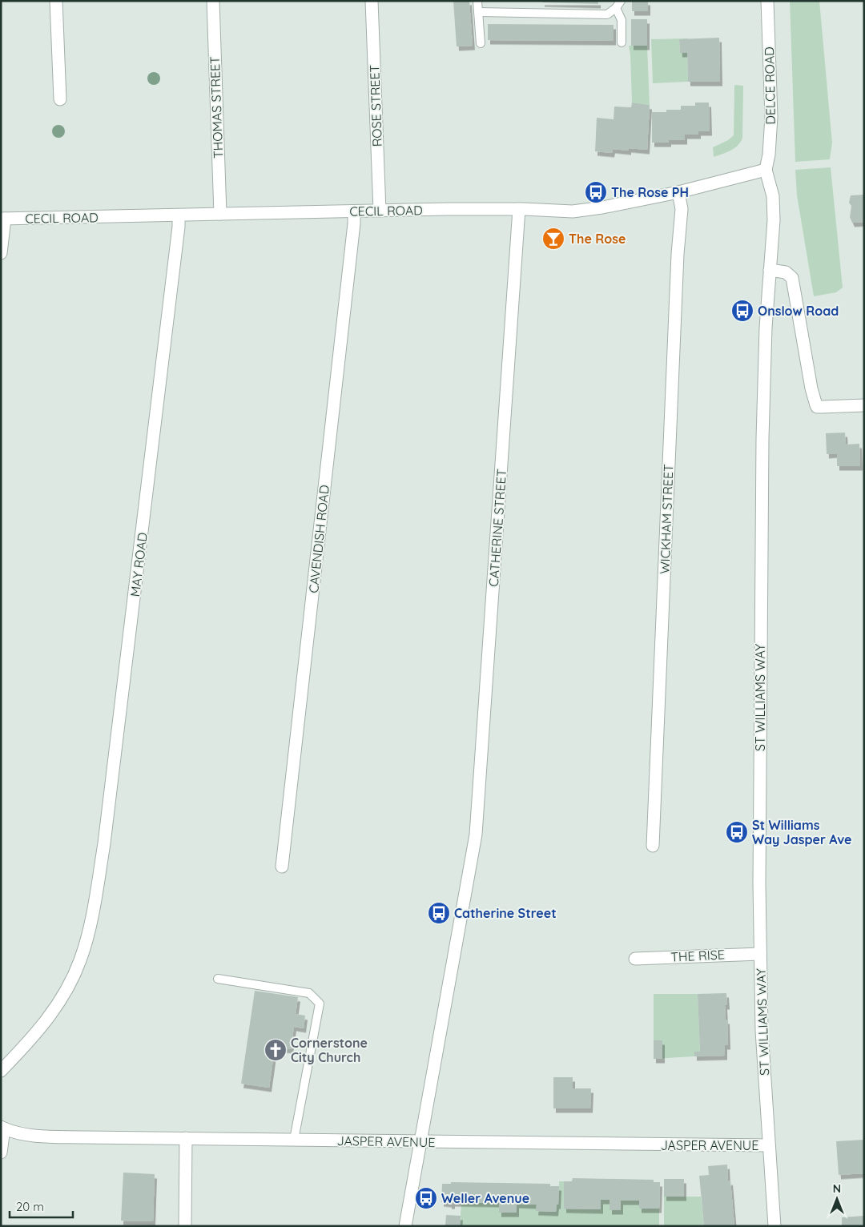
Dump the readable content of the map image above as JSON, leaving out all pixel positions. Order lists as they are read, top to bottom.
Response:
{
  "streets": {
    "street": [
      "DELCE ROAD",
      "ROSE STREET",
      "THOMAS STREET",
      "CECIL ROAD",
      "WICKHAM STREET",
      "CATHERINE STREET",
      "CAVENDISH ROAD",
      "MAY ROAD",
      "ST WILLIAMS WAY",
      "THE RISE",
      "JASPER AVENUE"
    ]
  },
  "crossings": [
    ["DELCE ROAD", "CECIL ROAD"],
    ["DELCE ROAD", "ST WILLIAMS WAY"],
    ["ROSE STREET", "CECIL ROAD"],
    ["THOMAS STREET", "CECIL ROAD"],
    ["CECIL ROAD", "WICKHAM STREET"],
    ["CECIL ROAD", "CATHERINE STREET"],
    ["CECIL ROAD", "CAVENDISH ROAD"],
    ["CECIL ROAD", "MAY ROAD"],
    ["CECIL ROAD", "ST WILLIAMS WAY"],
    ["CATHERINE STREET", "JASPER AVENUE"],
    ["ST WILLIAMS WAY", "THE RISE"],
    ["ST WILLIAMS WAY", "JASPER AVENUE"]
  ],
  "places": {
    "bus stop": [
      "The Rose PH",
      "Onslow Road",
      "St Williams Way Jasper Ave",
      "Catherine Street",
      "Weller Avenue"
    ],
    "bar": ["The Rose"],
    "church": ["Cornerstone City Church"]
  },
  "scale_bar": "20 m",
  "north": "top"
}
